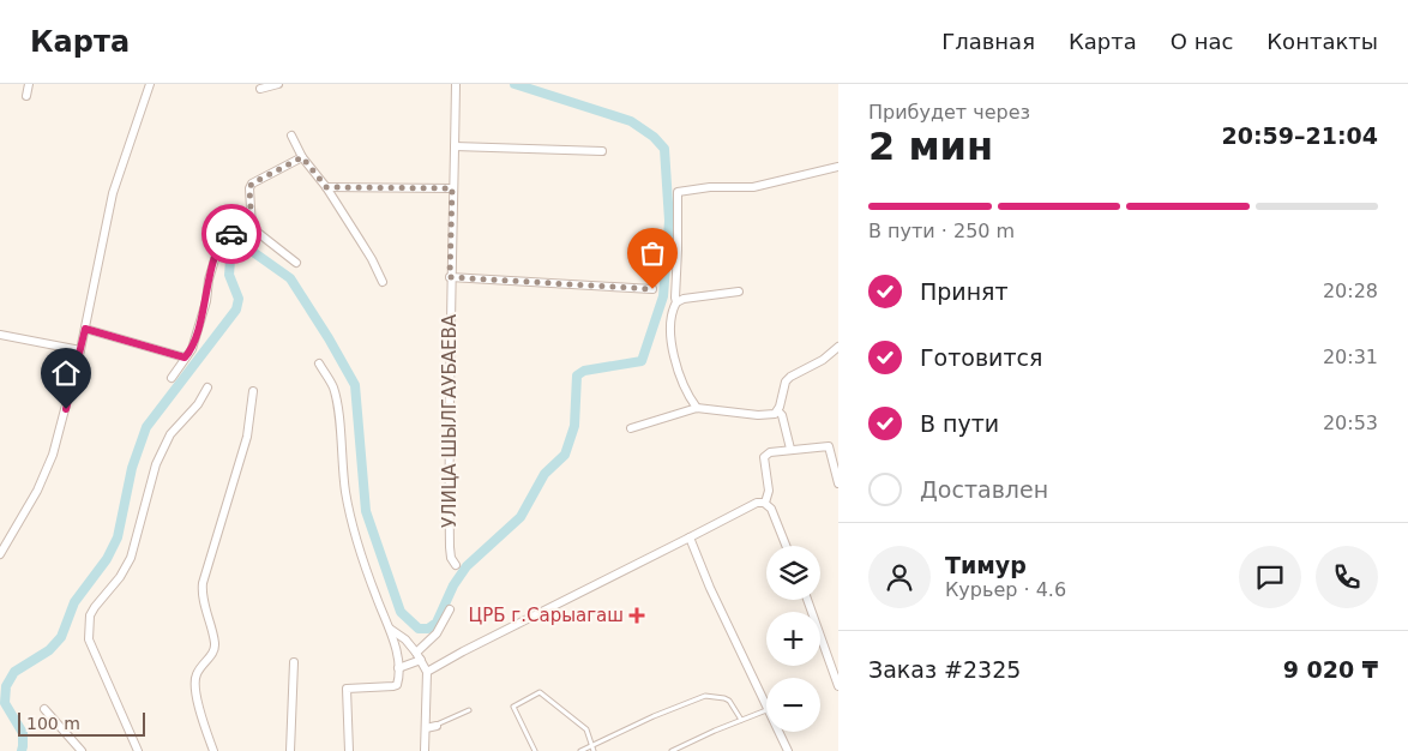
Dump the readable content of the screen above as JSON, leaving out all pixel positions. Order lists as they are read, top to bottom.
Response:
{
  "streets": {
    "street": ["УЛИЦА ШЫЛГАУБАЕВА"]
  },
  "places": {
    "health": ["ЦРБ г.Сарыагаш"]
  },
  "scale_bar": "100 m",
  "page": {
    "header": "Карта",
    "nav": [
      "Главная",
      "Карта",
      "О нас",
      "Контакты"
    ],
    "heading": ["2 мин", "Прибудет через", "20:59–21:04"],
    "panel": [
      "Тимур",
      "Курьер · 4.6",
      "Заказ #2325",
      "9 020 ₸"
    ],
    "bar": "В пути · 250 m",
    "list": [
      ["Принят", "20:28"],
      ["Готовится", "20:31"],
      ["В пути", "20:53"],
      "Доставлен"
    ],
    "map_buttons": ["+", "−"],
    "scale": "100 m"
  }
}
